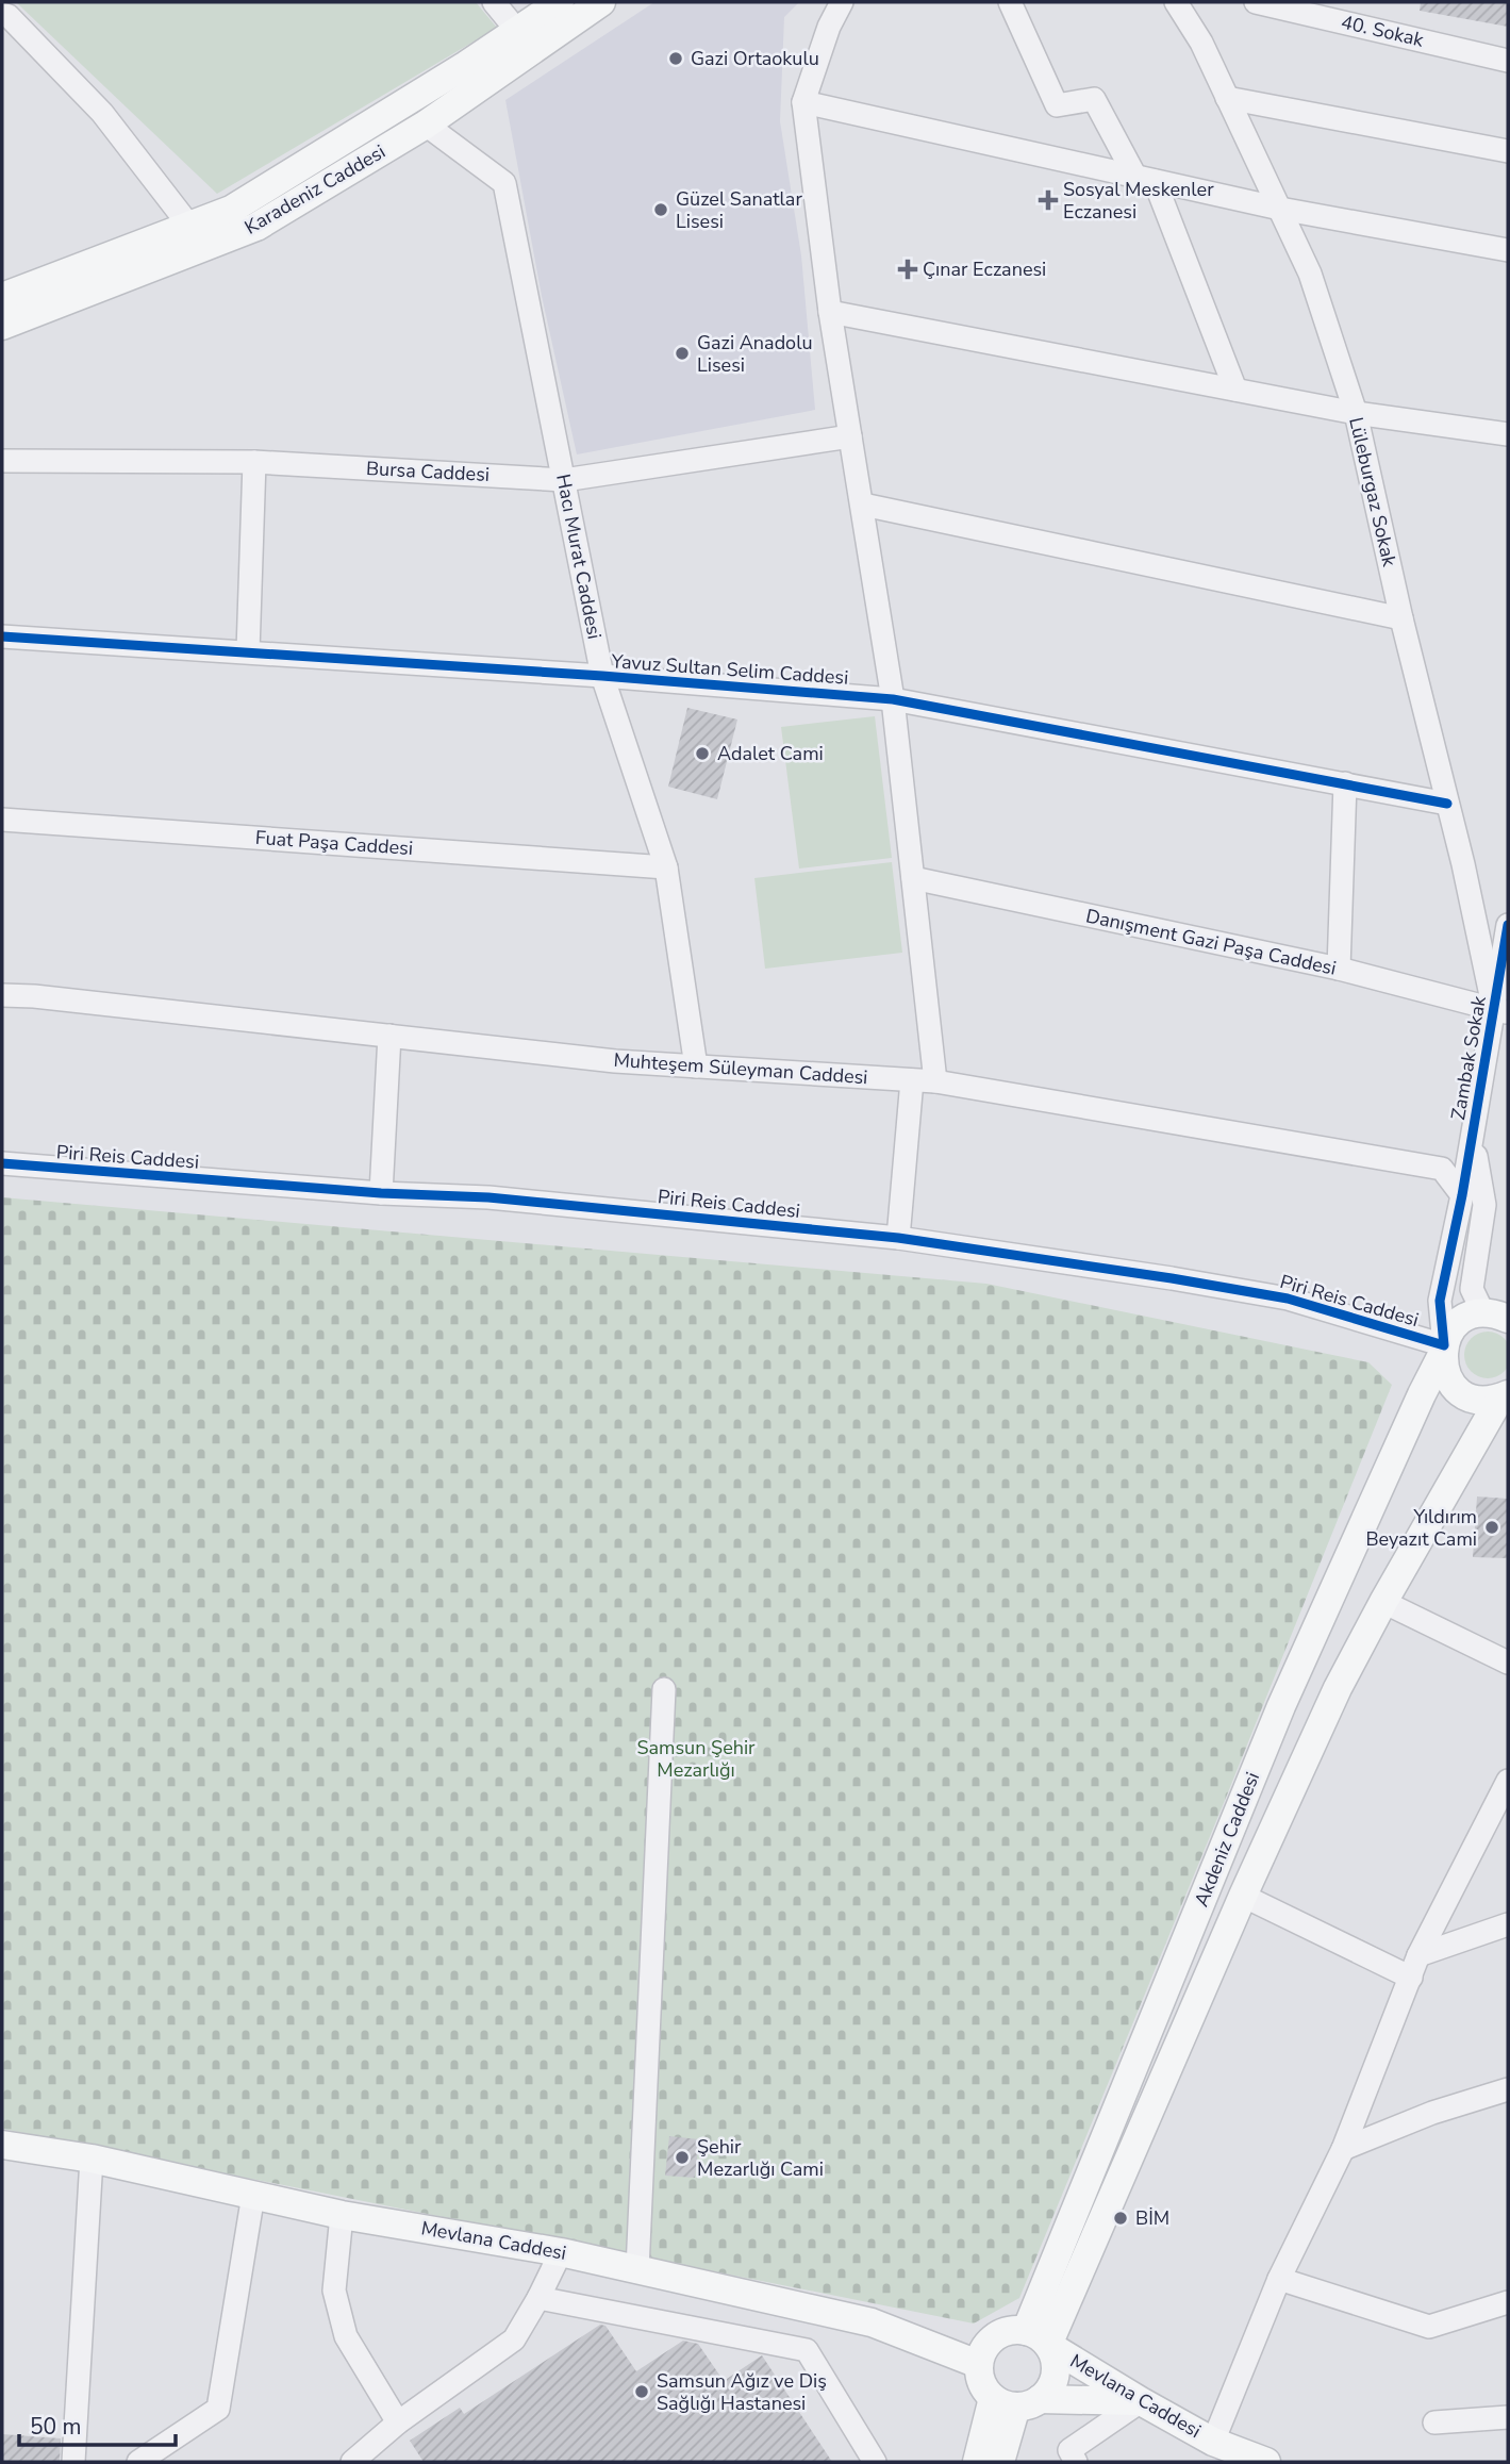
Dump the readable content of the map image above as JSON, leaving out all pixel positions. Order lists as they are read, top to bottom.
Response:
{
  "streets": {
    "main road": ["Karadeniz Caddesi", "Akdeniz Caddesi", "Mevlana Caddesi"],
    "street": [
      "40. Sokak",
      "Bursa Caddesi",
      "Lüleburgaz Sokak",
      "Hacı Murat Caddesi",
      "Yavuz Sultan Selim Caddesi",
      "Fuat Paşa Caddesi",
      "Danışment Gazi Paşa Caddesi",
      "Zambak Sokak",
      "Muhteşem Süleyman Caddesi",
      "Piri Reis Caddesi"
    ]
  },
  "crossings": [
    ["Karadeniz Caddesi", "Hacı Murat Caddesi"],
    ["Bursa Caddesi", "Hacı Murat Caddesi"],
    ["Lüleburgaz Sokak", "Yavuz Sultan Selim Caddesi"],
    ["Lüleburgaz Sokak", "Danışment Gazi Paşa Caddesi"],
    ["Lüleburgaz Sokak", "Zambak Sokak"],
    ["Hacı Murat Caddesi", "Yavuz Sultan Selim Caddesi"],
    ["Hacı Murat Caddesi", "Fuat Paşa Caddesi"],
    ["Hacı Murat Caddesi", "Muhteşem Süleyman Caddesi"],
    ["Danışment Gazi Paşa Caddesi", "Zambak Sokak"],
    ["Zambak Sokak", "Muhteşem Süleyman Caddesi"],
    ["Zambak Sokak", "Piri Reis Caddesi"],
    ["Zambak Sokak", "Akdeniz Caddesi"],
    ["Piri Reis Caddesi", "Akdeniz Caddesi"],
    ["Akdeniz Caddesi", "Mevlana Caddesi"]
  ],
  "parks": ["Samsun Şehir Mezarlığı"],
  "places": {
    "other": [
      "Gazi Ortaokulu",
      "Güzel Sanatlar Lisesi",
      "Gazi Anadolu Lisesi",
      "Adalet Cami",
      "Yıldırım Beyazıt Cami",
      "Şehir Mezarlığı Cami",
      "BİM",
      "Samsun Ağız ve Diş Sağlığı Hastanesi"
    ],
    "health": ["Sosyal Meskenler Eczanesi", "Çınar Eczanesi"]
  },
  "scale_bar": "50 m"
}
